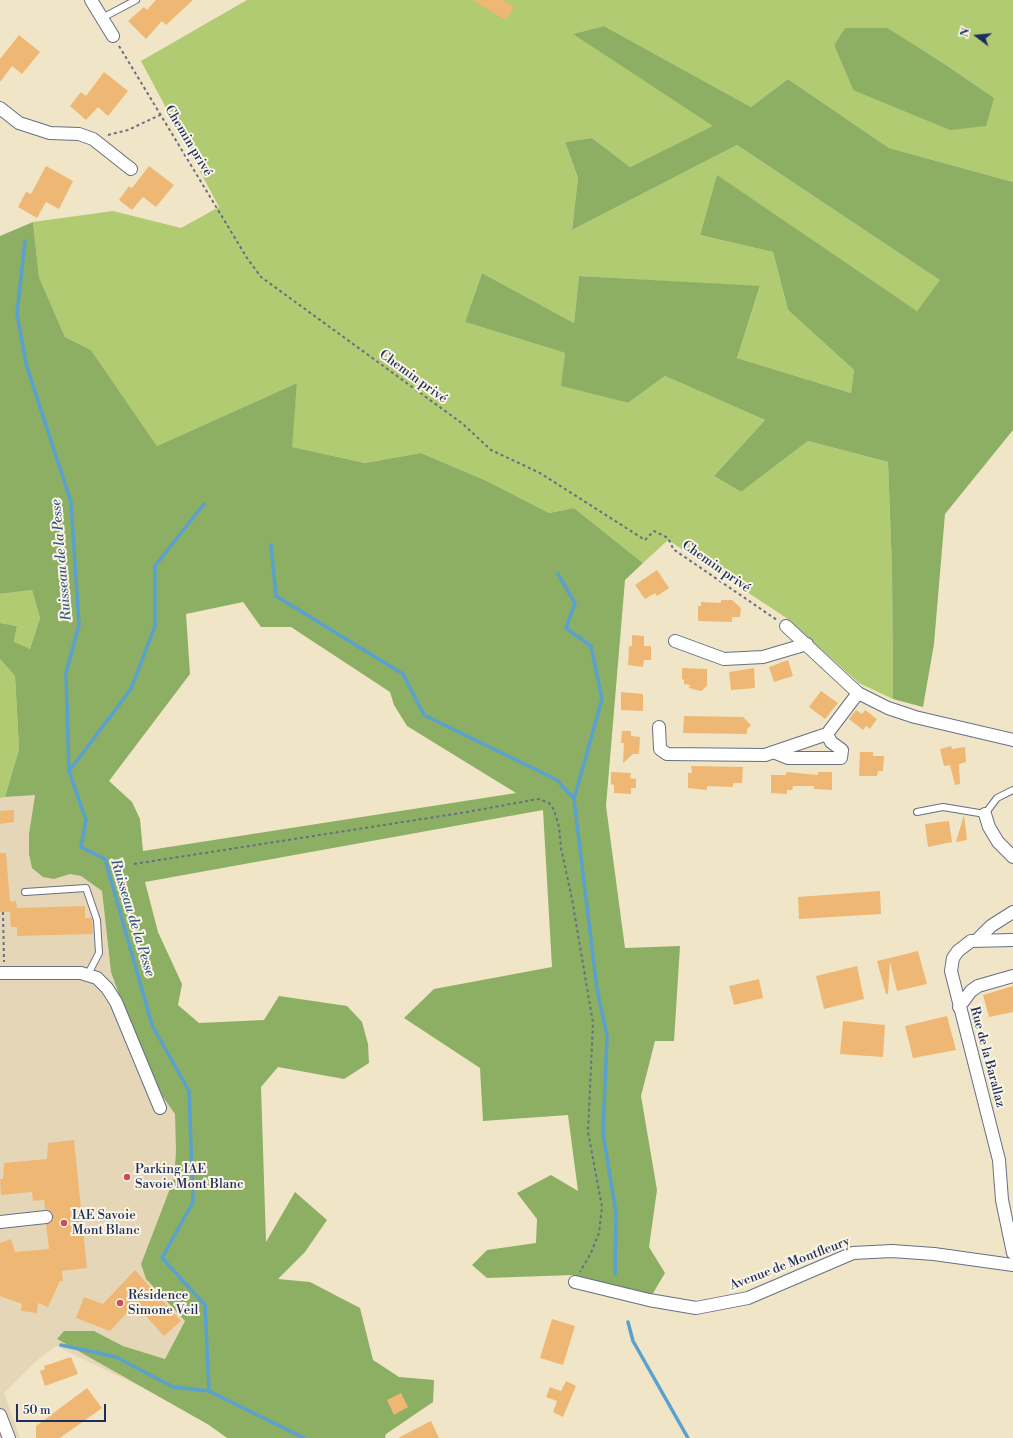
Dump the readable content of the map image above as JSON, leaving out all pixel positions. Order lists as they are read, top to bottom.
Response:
{
  "streets": {
    "street": ["Rue de la Barallaz", "Avenue de Montfleury"],
    "path": ["Chemin privé"]
  },
  "water": ["Ruisseau de la Pesse"],
  "places": ["Parking IAE Savoie Mont Blanc", "IAE Savoie Mont Blanc", "Résidence Simone Veil"],
  "scale_bar": "50 m",
  "north": "left"
}
